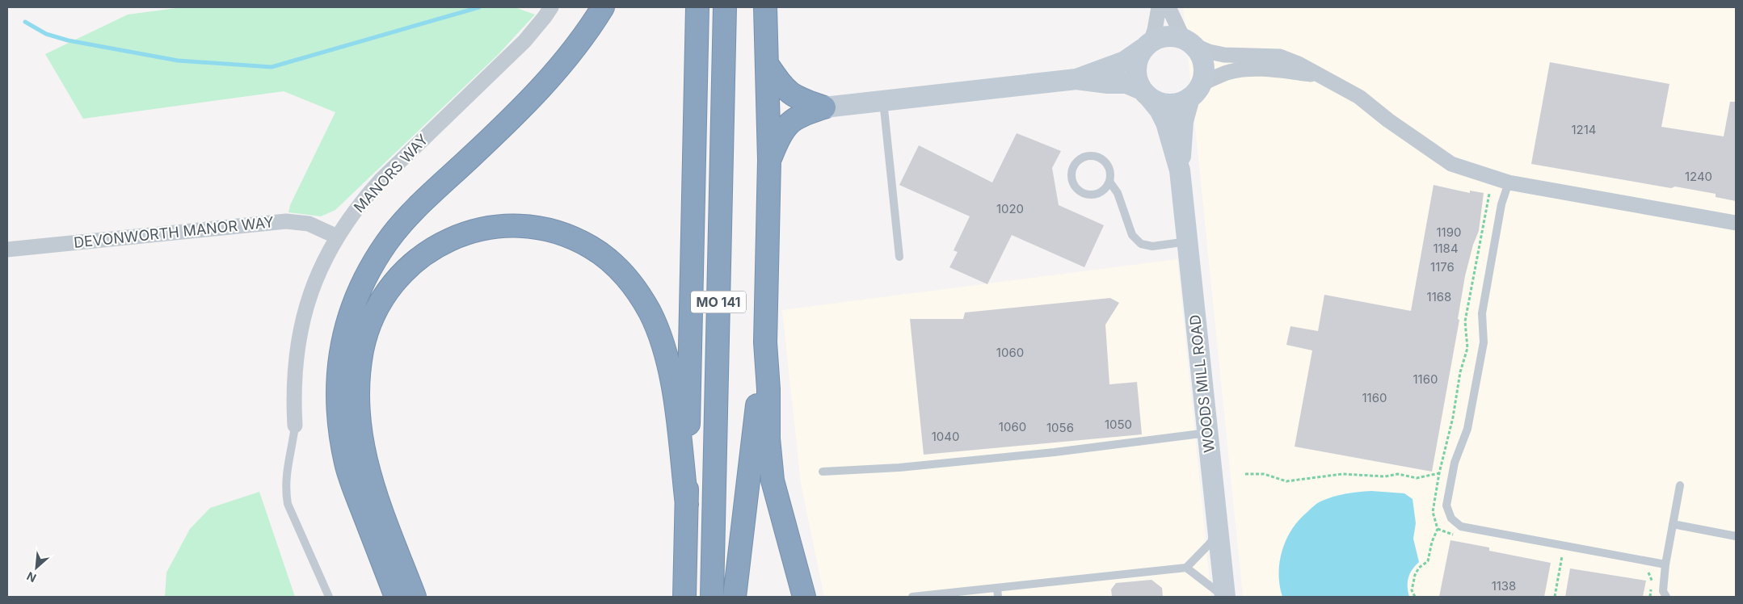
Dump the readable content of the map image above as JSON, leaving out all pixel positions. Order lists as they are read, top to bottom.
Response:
{
  "streets": {
    "highway": ["MO 141"],
    "street": ["MANORS WAY", "DEVONWORTH MANOR WAY", "WOODS MILL ROAD"]
  },
  "crossings": [
    ["MANORS WAY", "DEVONWORTH MANOR WAY"]
  ],
  "house_numbers": [
    "1214",
    "1240",
    "1020",
    "1190",
    "1184",
    "1176",
    "1168",
    "1060",
    "1160",
    "1160",
    "1050",
    "1060",
    "1056",
    "1040",
    "1138"
  ],
  "north": "bottom left"
}
